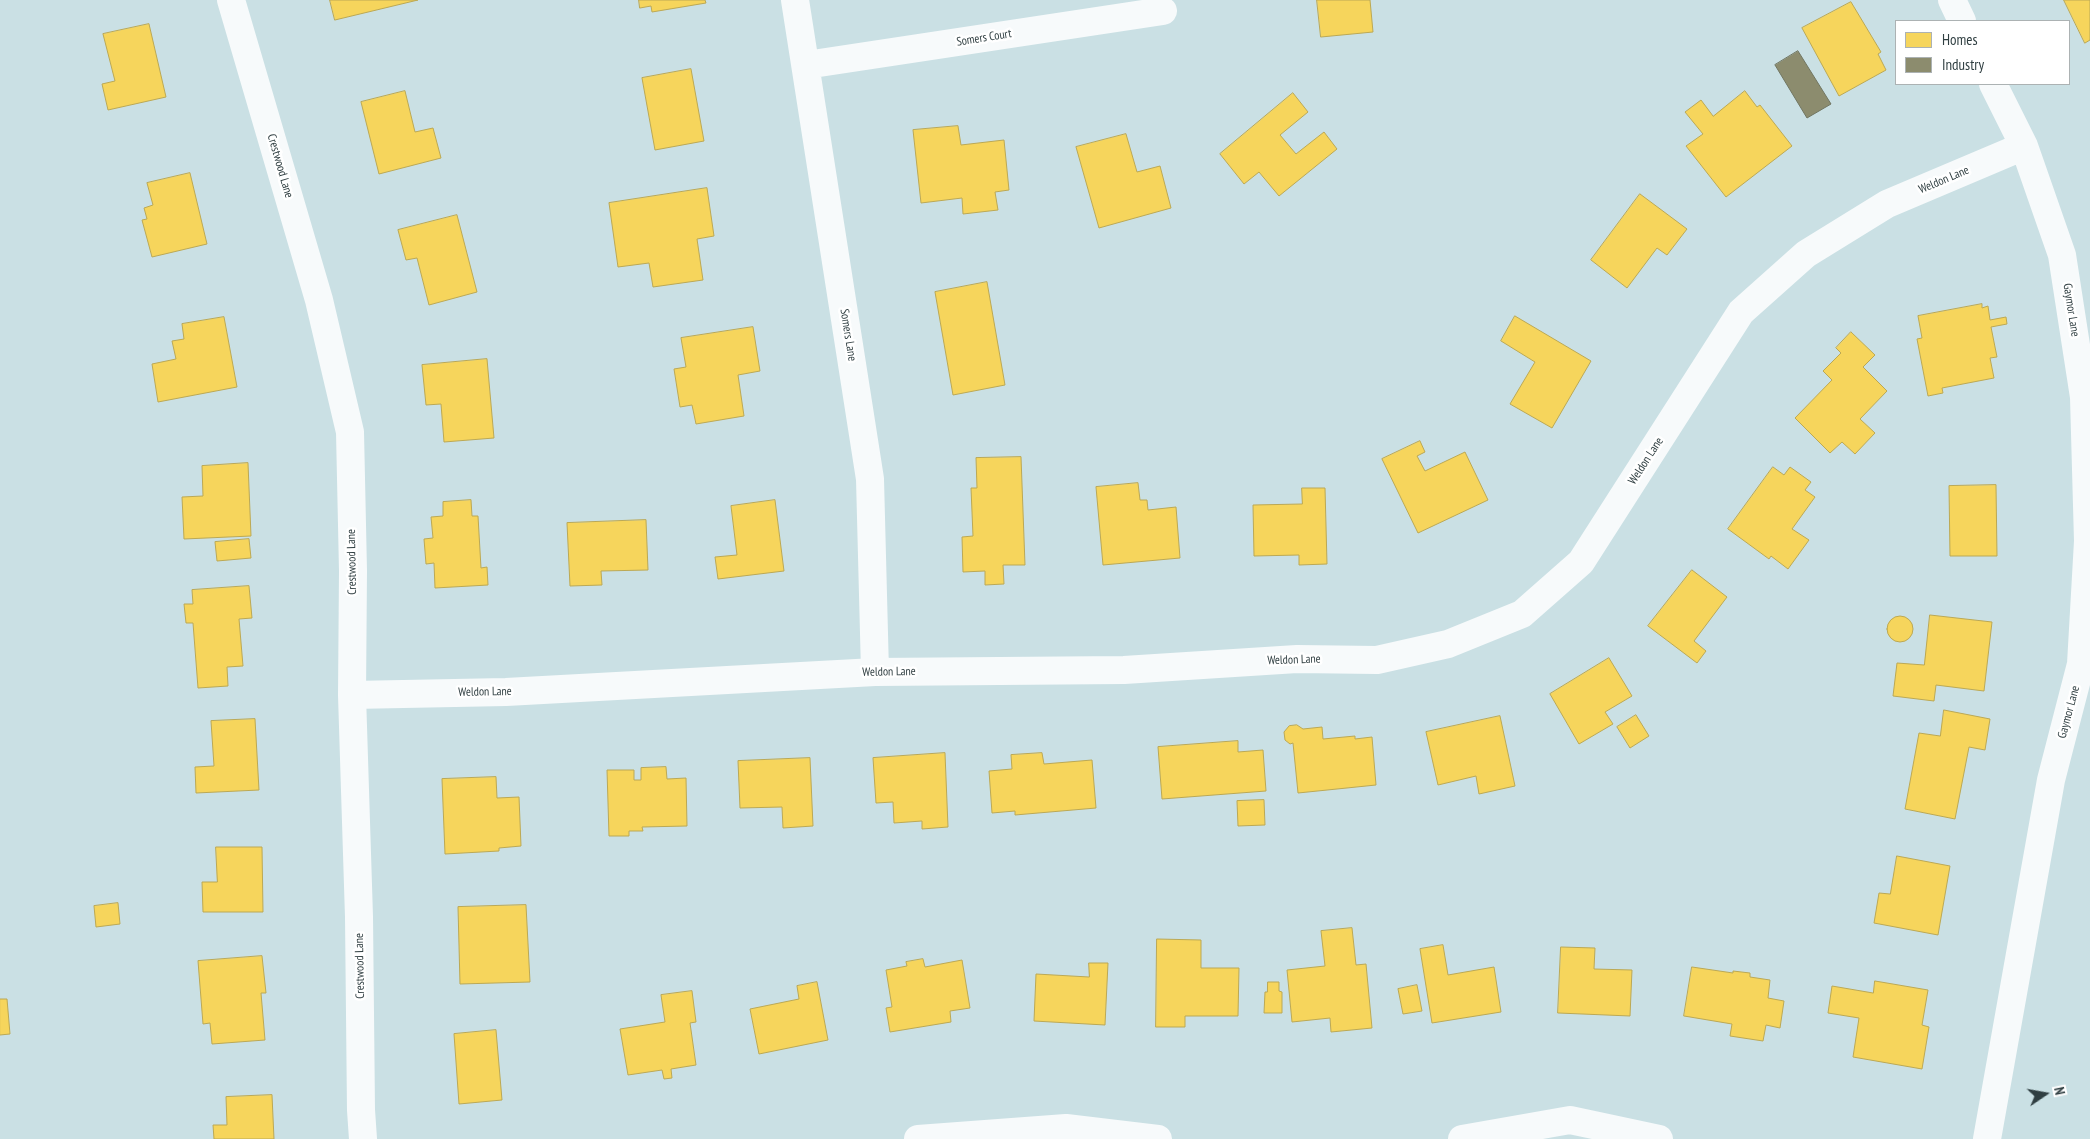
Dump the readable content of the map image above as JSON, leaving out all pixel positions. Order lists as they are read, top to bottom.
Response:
{
  "streets": {
    "street": [
      "Somers Court",
      "Crestwood Lane",
      "Weldon Lane",
      "Gaymor Lane",
      "Somers Lane"
    ]
  },
  "crossings": [
    ["Somers Court", "Somers Lane"],
    ["Crestwood Lane", "Weldon Lane"],
    ["Weldon Lane", "Gaymor Lane"],
    ["Weldon Lane", "Somers Lane"]
  ],
  "legend": ["Homes", "Industry"],
  "north": "right"
}
